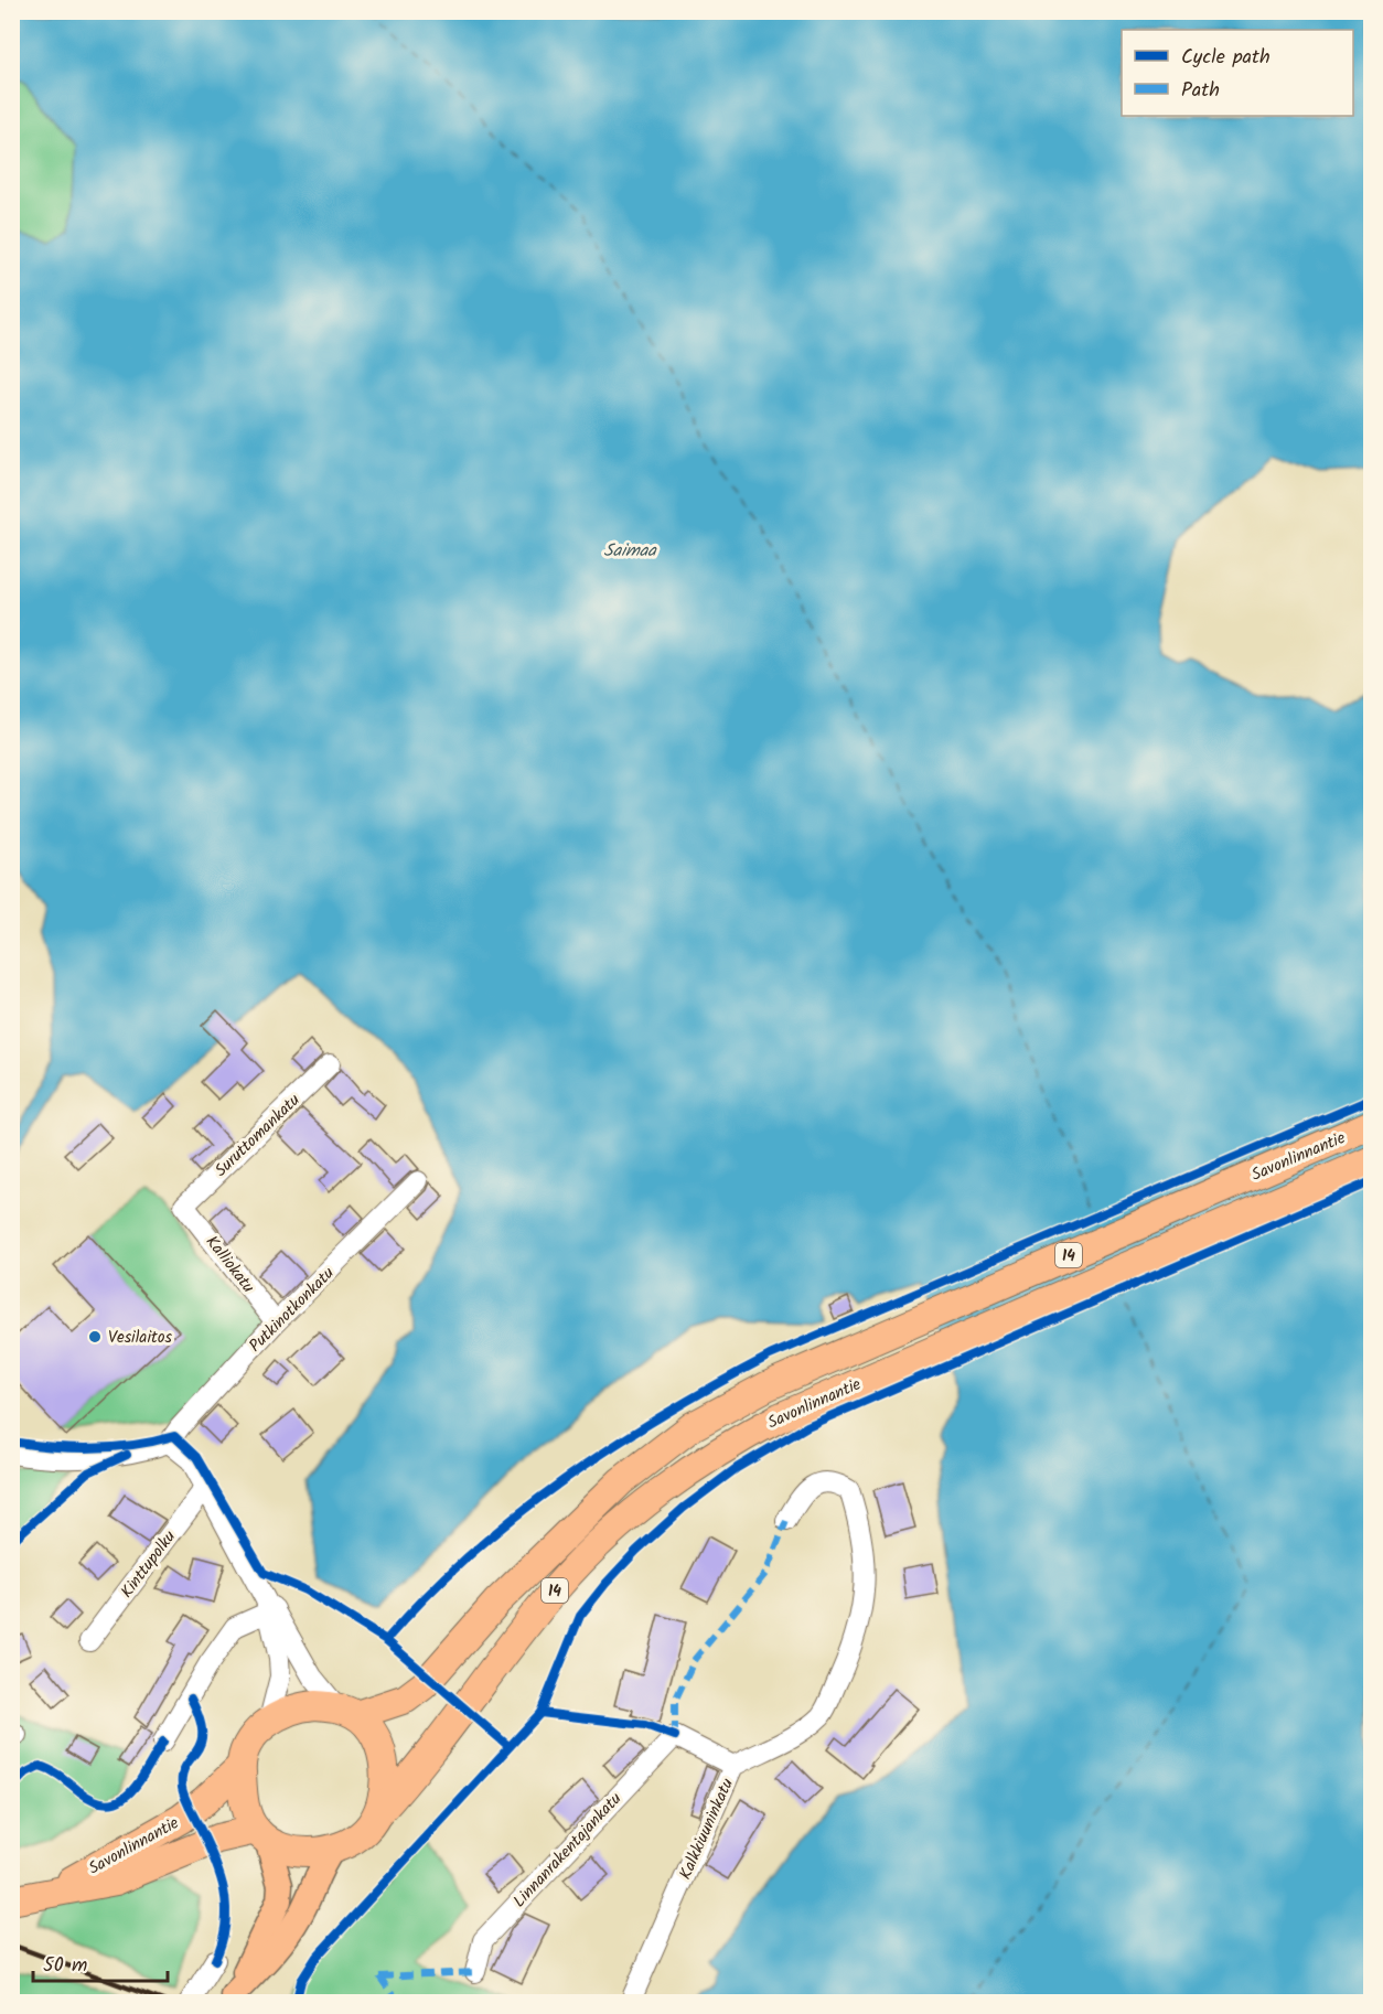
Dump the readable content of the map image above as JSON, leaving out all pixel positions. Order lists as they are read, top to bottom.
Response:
{
  "streets": {
    "highway": ["Savonlinnantie", "14"],
    "street": [
      "Suruttomankatu",
      "Kalliokatu",
      "Putkinotkonkatu",
      "Kinttupolku",
      "Kalkkiuuninkatu",
      "Linnanrakentajankatu"
    ]
  },
  "crossings": [
    ["Suruttomankatu", "Kalliokatu"],
    ["Savonlinnantie", "14"],
    ["Kalliokatu", "Putkinotkonkatu"],
    ["Kalkkiuuninkatu", "Linnanrakentajankatu"]
  ],
  "water": ["Saimaa"],
  "places": ["Vesilaitos"],
  "legend": ["Cycle path", "Path"],
  "scale_bar": "50 m"
}
